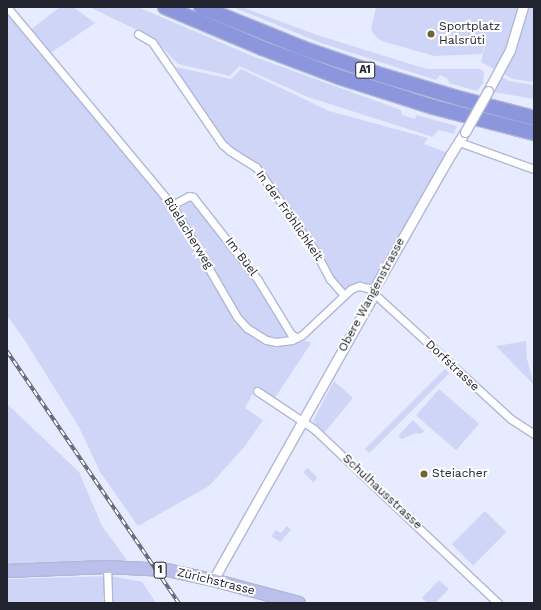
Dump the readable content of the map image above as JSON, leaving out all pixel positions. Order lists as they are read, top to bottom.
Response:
{
  "streets": {
    "highway": ["A1"],
    "main road": ["1", "Zürichstrasse"],
    "street": [
      "In der Fröhlichkeit",
      "Büelacherweg",
      "Im Büel",
      "Obere Wangenstrasse",
      "Dorfstrasse",
      "Schulhausstrasse"
    ]
  },
  "crossings": [
    ["Büelacherweg", "Im Büel"],
    ["Obere Wangenstrasse", "Dorfstrasse"],
    ["Obere Wangenstrasse", "Schulhausstrasse"],
    ["Obere Wangenstrasse", "Zürichstrasse"],
    ["1", "Zürichstrasse"]
  ],
  "places": ["Sportplatz Halsrüti", "Steiacher"]
}
